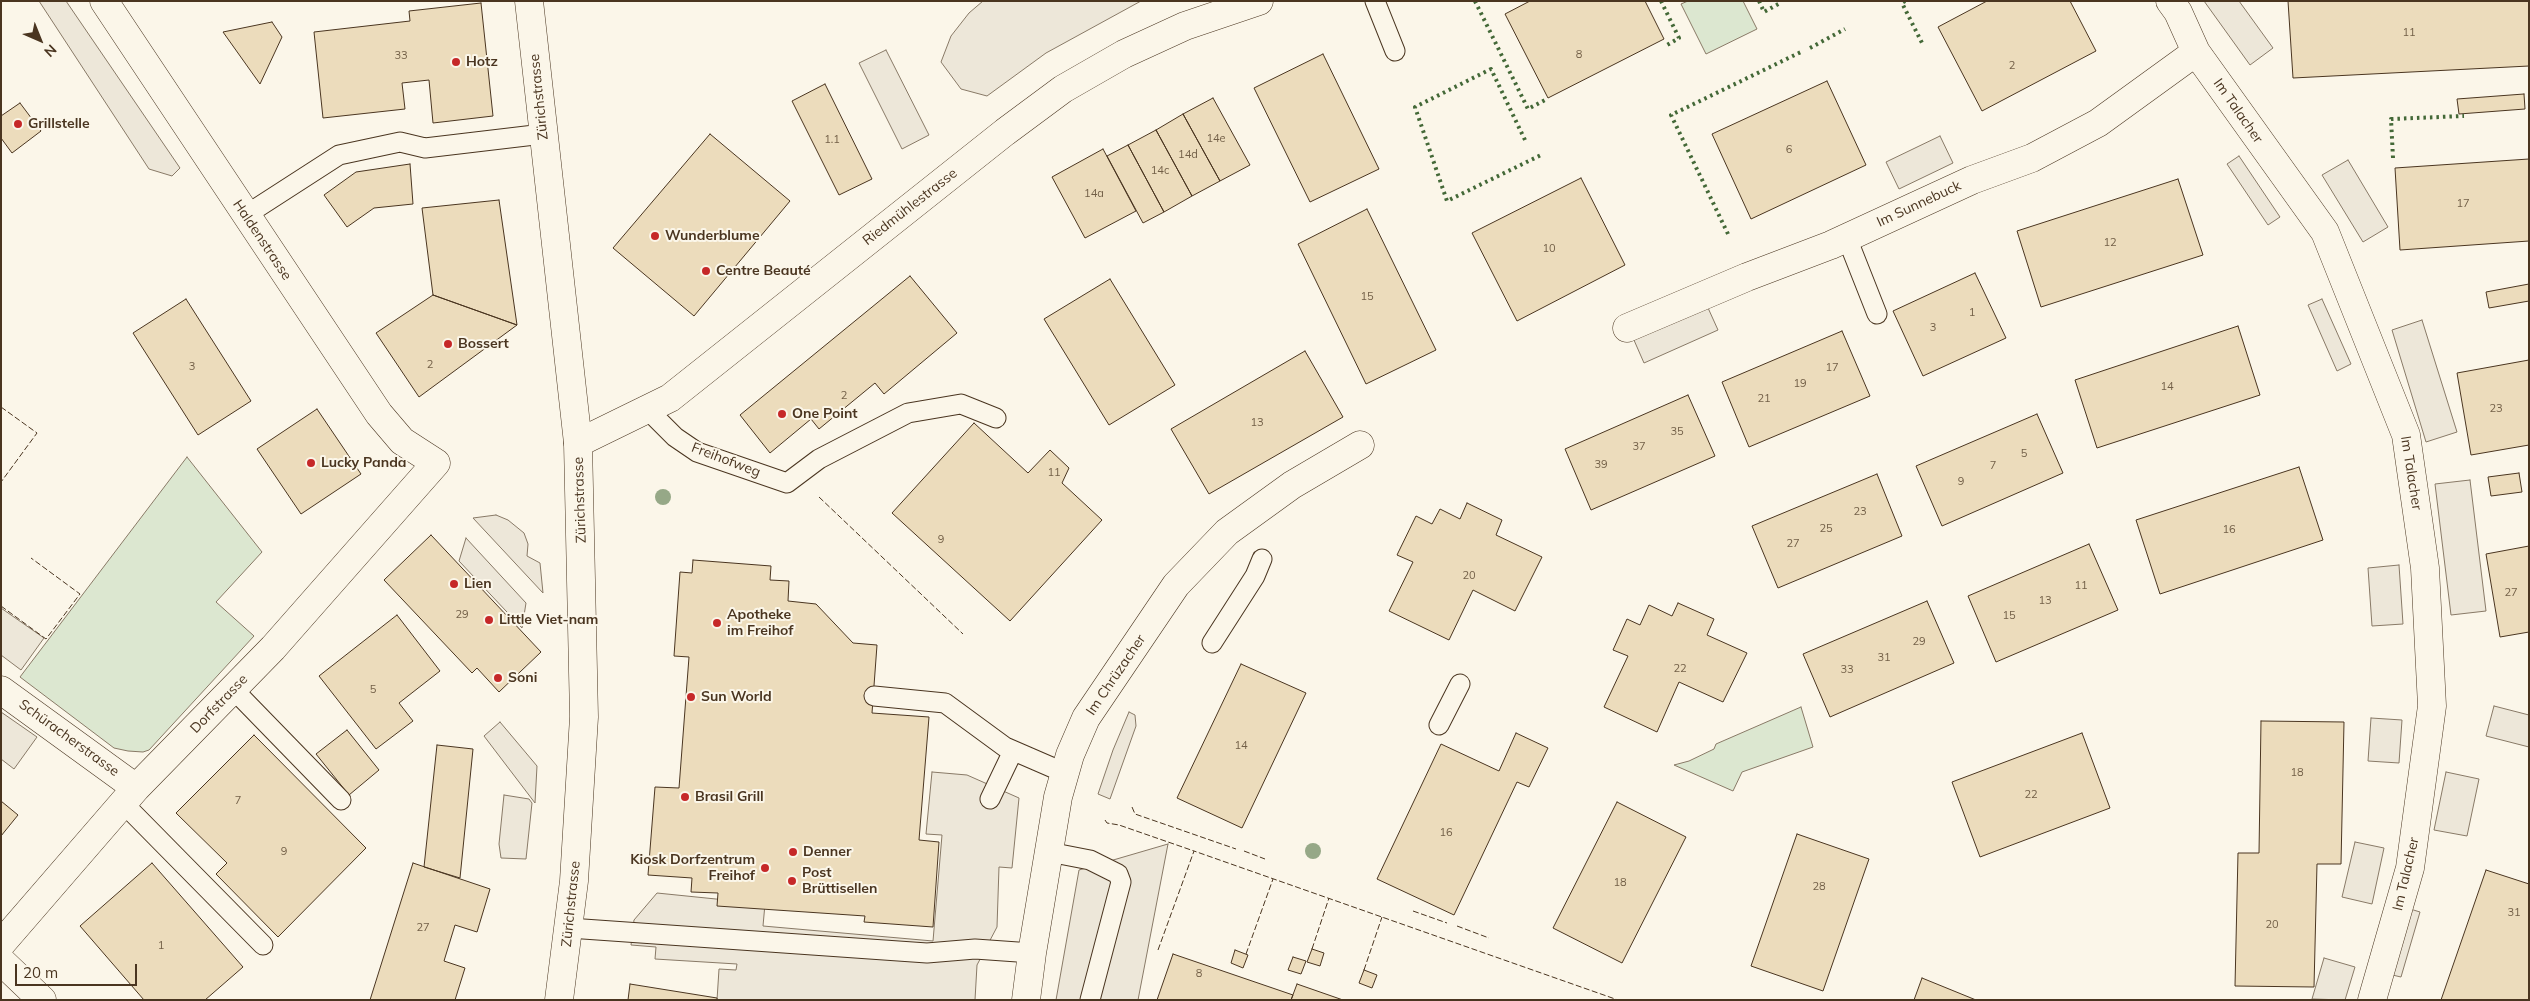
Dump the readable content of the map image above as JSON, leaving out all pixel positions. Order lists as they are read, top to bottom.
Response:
{
  "streets": {
    "street": [
      "Zürichstrasse",
      "Im Talacher",
      "Im Sunnebuck",
      "Riedmühlestrasse",
      "Haldenstrasse",
      "Im Chrüzacher",
      "Dorfstrasse",
      "Schüracherstrasse"
    ],
    "lane": ["Freihofweg"]
  },
  "crossings": [
    ["Zürichstrasse", "Riedmühlestrasse"],
    ["Im Talacher", "Im Sunnebuck"],
    ["Riedmühlestrasse", "Freihofweg"],
    ["Haldenstrasse", "Dorfstrasse"],
    ["Dorfstrasse", "Schüracherstrasse"]
  ],
  "places": [
    "Hotz",
    "Grillstelle",
    "Wunderblume",
    "Centre Beauté",
    "Bossert",
    "One Point",
    "Lucky Panda",
    "Lien",
    "Little Viet-nam",
    "Apotheke im Freihof",
    "Soni",
    "Sun World",
    "Brasil Grill",
    "Denner",
    "Kiosk Dorfzentrum Freihof",
    "Post Brüttisellen"
  ],
  "house_numbers": [
    "11",
    "8",
    "33",
    "2",
    "14e",
    "1.1",
    "6",
    "14d",
    "14c",
    "14a",
    "17",
    "12",
    "10",
    "15",
    "1",
    "3",
    "2",
    "3",
    "17",
    "19",
    "14",
    "2",
    "21",
    "23",
    "13",
    "35",
    "37",
    "5",
    "39",
    "7",
    "11",
    "9",
    "23",
    "25",
    "16",
    "9",
    "27",
    "20",
    "11",
    "27",
    "13",
    "29",
    "15",
    "29",
    "31",
    "22",
    "33",
    "5",
    "14",
    "18",
    "22",
    "7",
    "16",
    "9",
    "18",
    "28",
    "31",
    "20",
    "27",
    "1",
    "8"
  ],
  "scale_bar": "20 m",
  "north": "bottom right"
}
